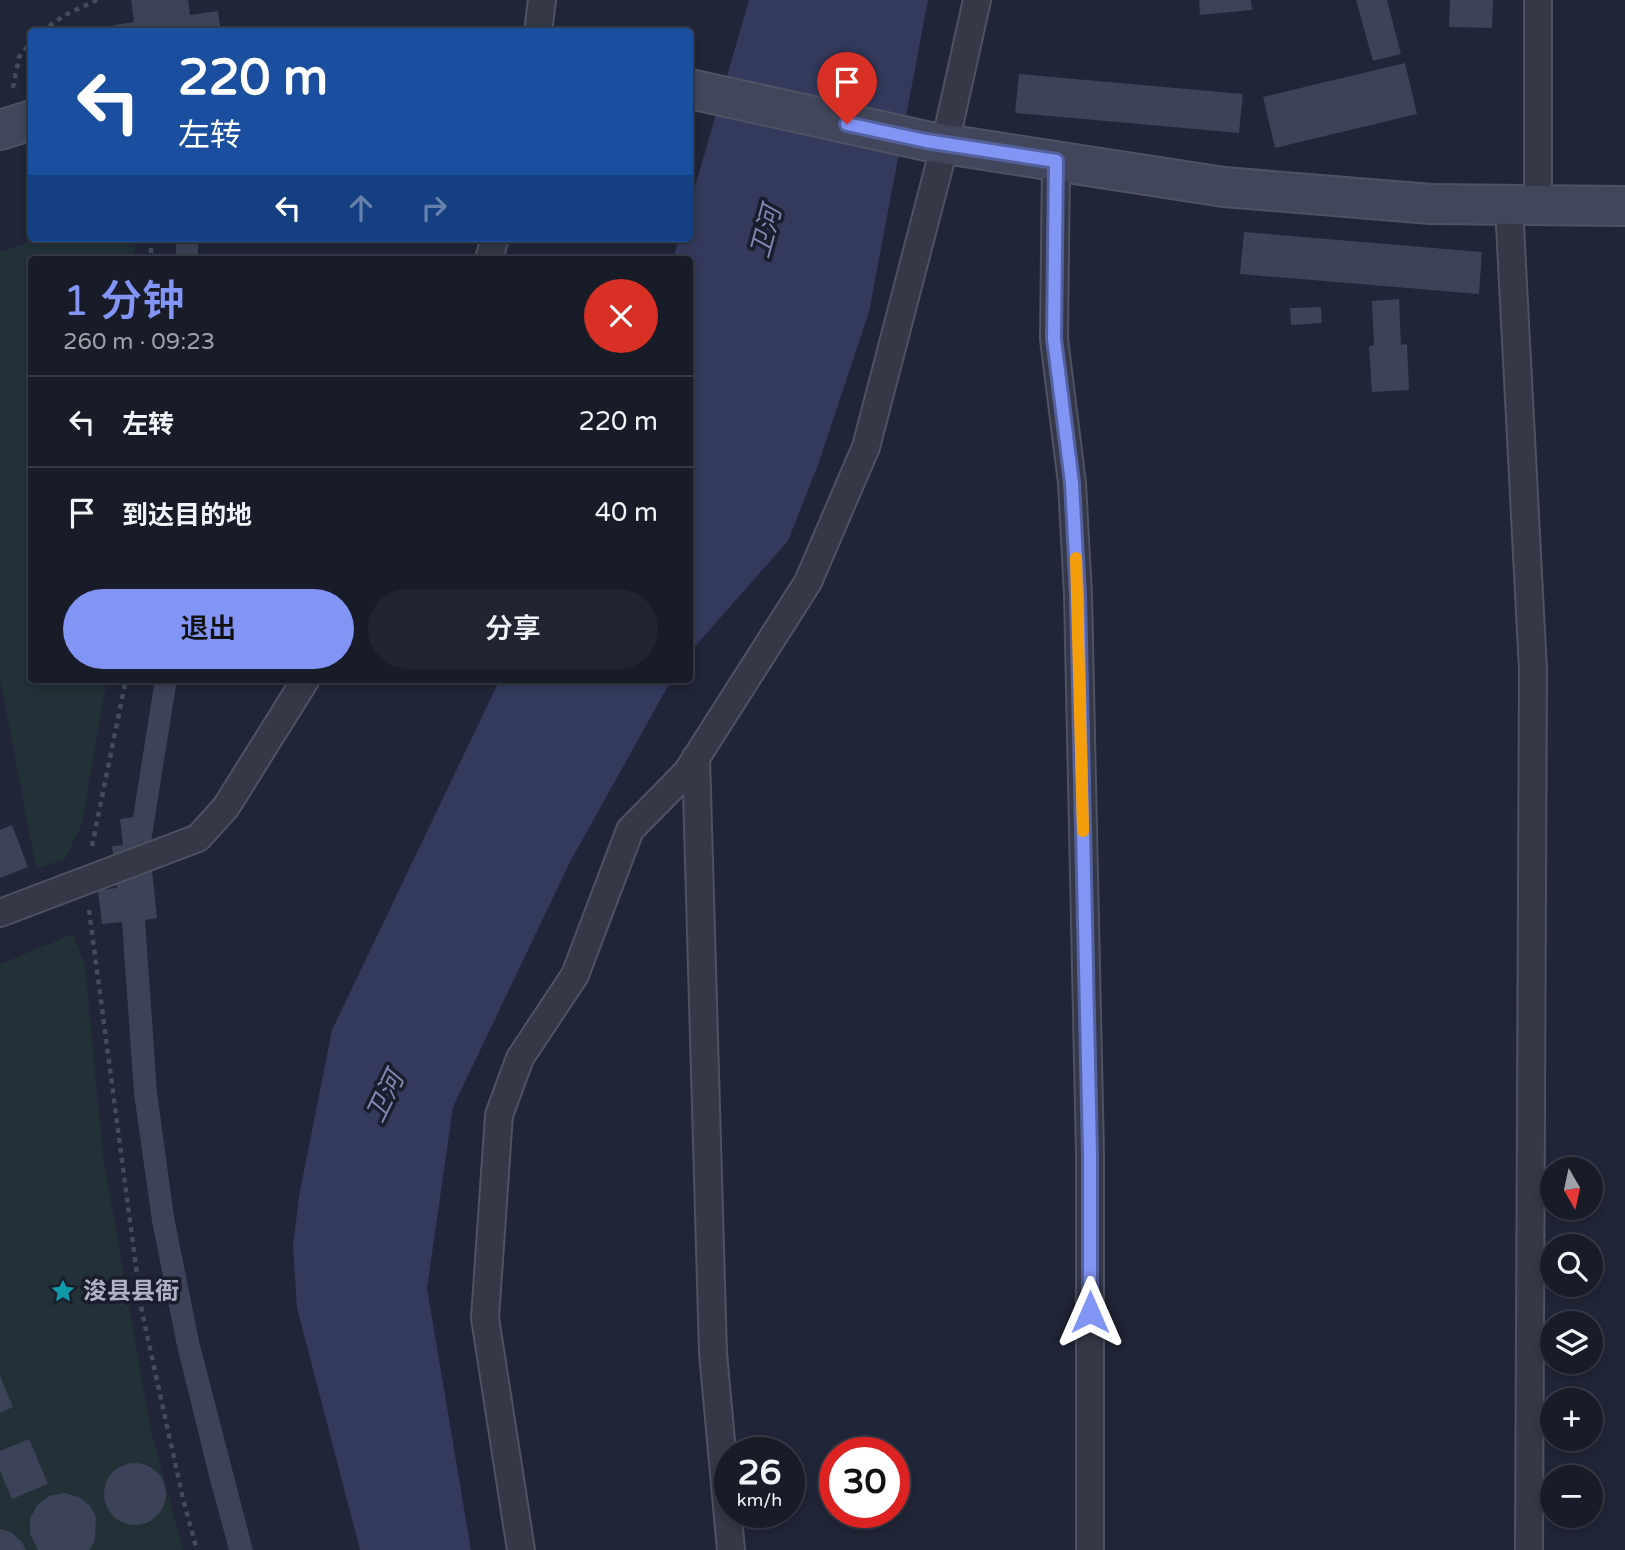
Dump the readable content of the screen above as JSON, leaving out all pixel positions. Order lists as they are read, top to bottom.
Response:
{
  "water": ["卫河"],
  "places": {
    "place": ["浚县县衙"]
  },
  "north": "bottom",
  "page": {
    "turn": ["220 m", "左转"],
    "heading": ["1 分钟", "260 m · 09:23"],
    "list": [
      {
        "name": "左转",
        "value": "220 m"
      },
      {
        "name": "到达目的地",
        "value": "40 m"
      }
    ],
    "buttons": ["退出", "分享"],
    "map_buttons": ["+", "−"],
    "speed": "26 km/h",
    "limit": "30"
  }
}
